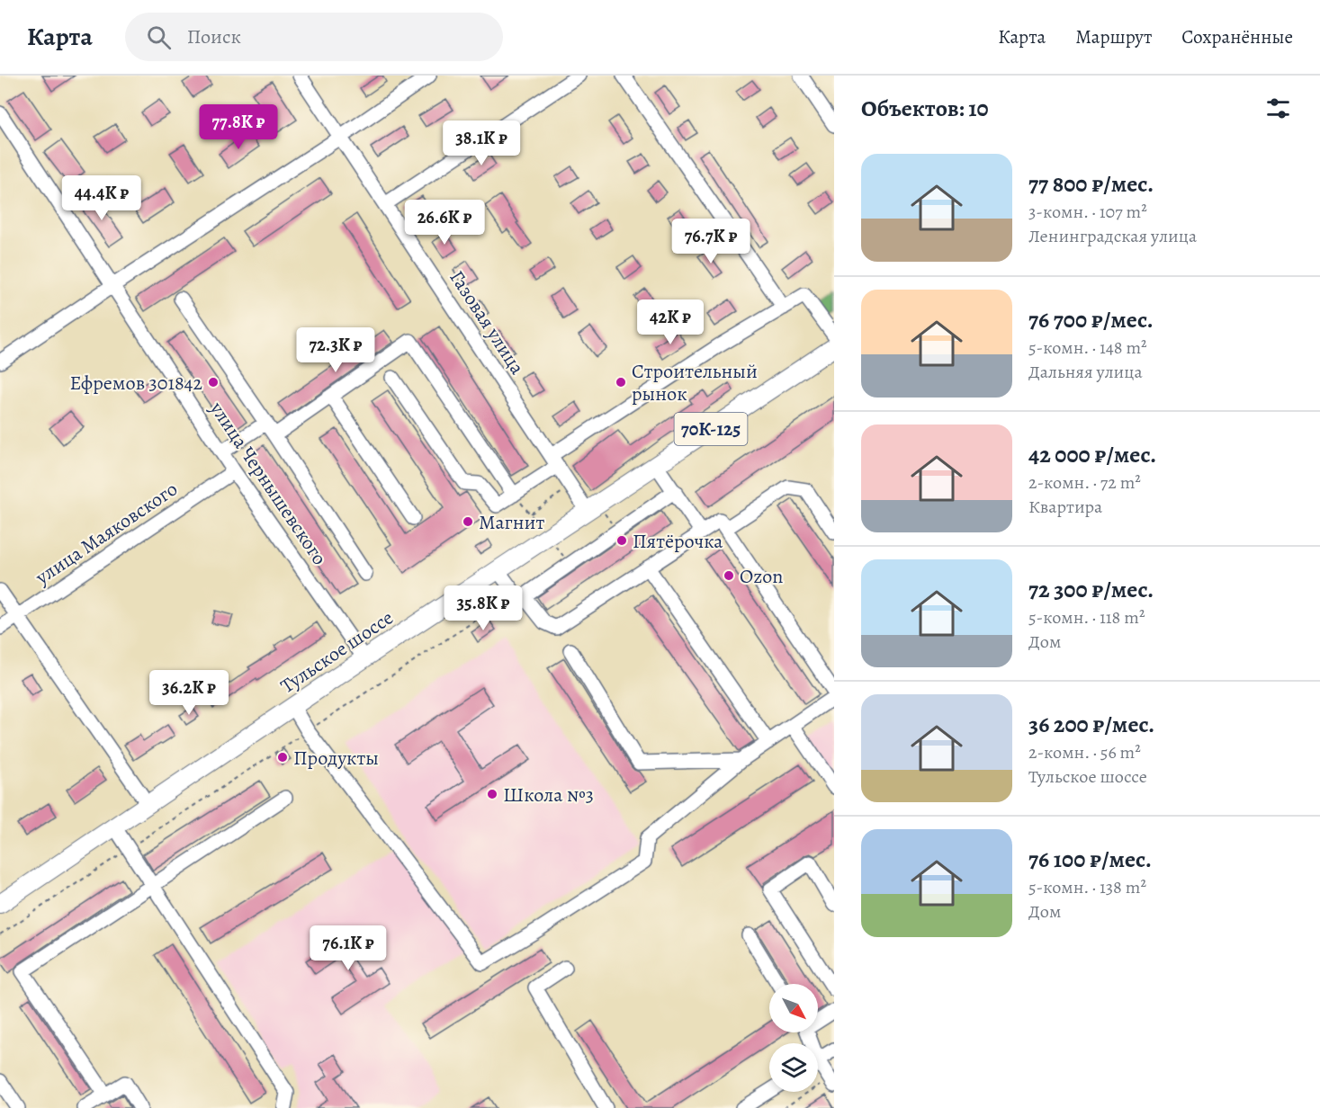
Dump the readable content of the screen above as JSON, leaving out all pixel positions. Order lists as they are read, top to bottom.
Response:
{
  "streets": {
    "main road": ["70К-125", "Тульское шоссе"],
    "street": ["Газовая улица", "улица Чернышевского", "улица Маяковского"]
  },
  "crossings": [
    ["Газовая улица", "Тульское шоссе"],
    ["улица Чернышевского", "улица Маяковского"],
    ["улица Чернышевского", "Тульское шоссе"]
  ],
  "places": [
    "Ефремов 301842",
    "Строительный рынок",
    "Магнит",
    "Пятёрочка",
    "Ozon",
    "Продукты",
    "Школа №3"
  ],
  "north": "bottom right",
  "page": {
    "header": "Карта",
    "search": "Поиск",
    "nav": ["Карта", "Маршрут", "Сохранённые"],
    "heading": "Объектов: 10",
    "price": [
      "77.8K ₽",
      "38.1K ₽",
      "44.4K ₽",
      "26.6K ₽",
      "76.7K ₽",
      "42K ₽",
      "72.3K ₽",
      "35.8K ₽",
      "36.2K ₽",
      "76.1K ₽"
    ],
    "list": [
      {
        "name": "77 800 ₽/мес.",
        "note": "3-комн. · 107 m² · Ленинградская улица"
      },
      {
        "name": "76 700 ₽/мес.",
        "note": "5-комн. · 148 m² · Дальняя улица"
      },
      {
        "name": "42 000 ₽/мес.",
        "note": "2-комн. · 72 m² · Квартира"
      },
      {
        "name": "72 300 ₽/мес.",
        "note": "5-комн. · 118 m² · Дом"
      },
      {
        "name": "36 200 ₽/мес.",
        "note": "2-комн. · 56 m² · Тульское шоссе"
      },
      {
        "name": "76 100 ₽/мес.",
        "note": "5-комн. · 138 m² · Дом"
      }
    ]
  }
}
